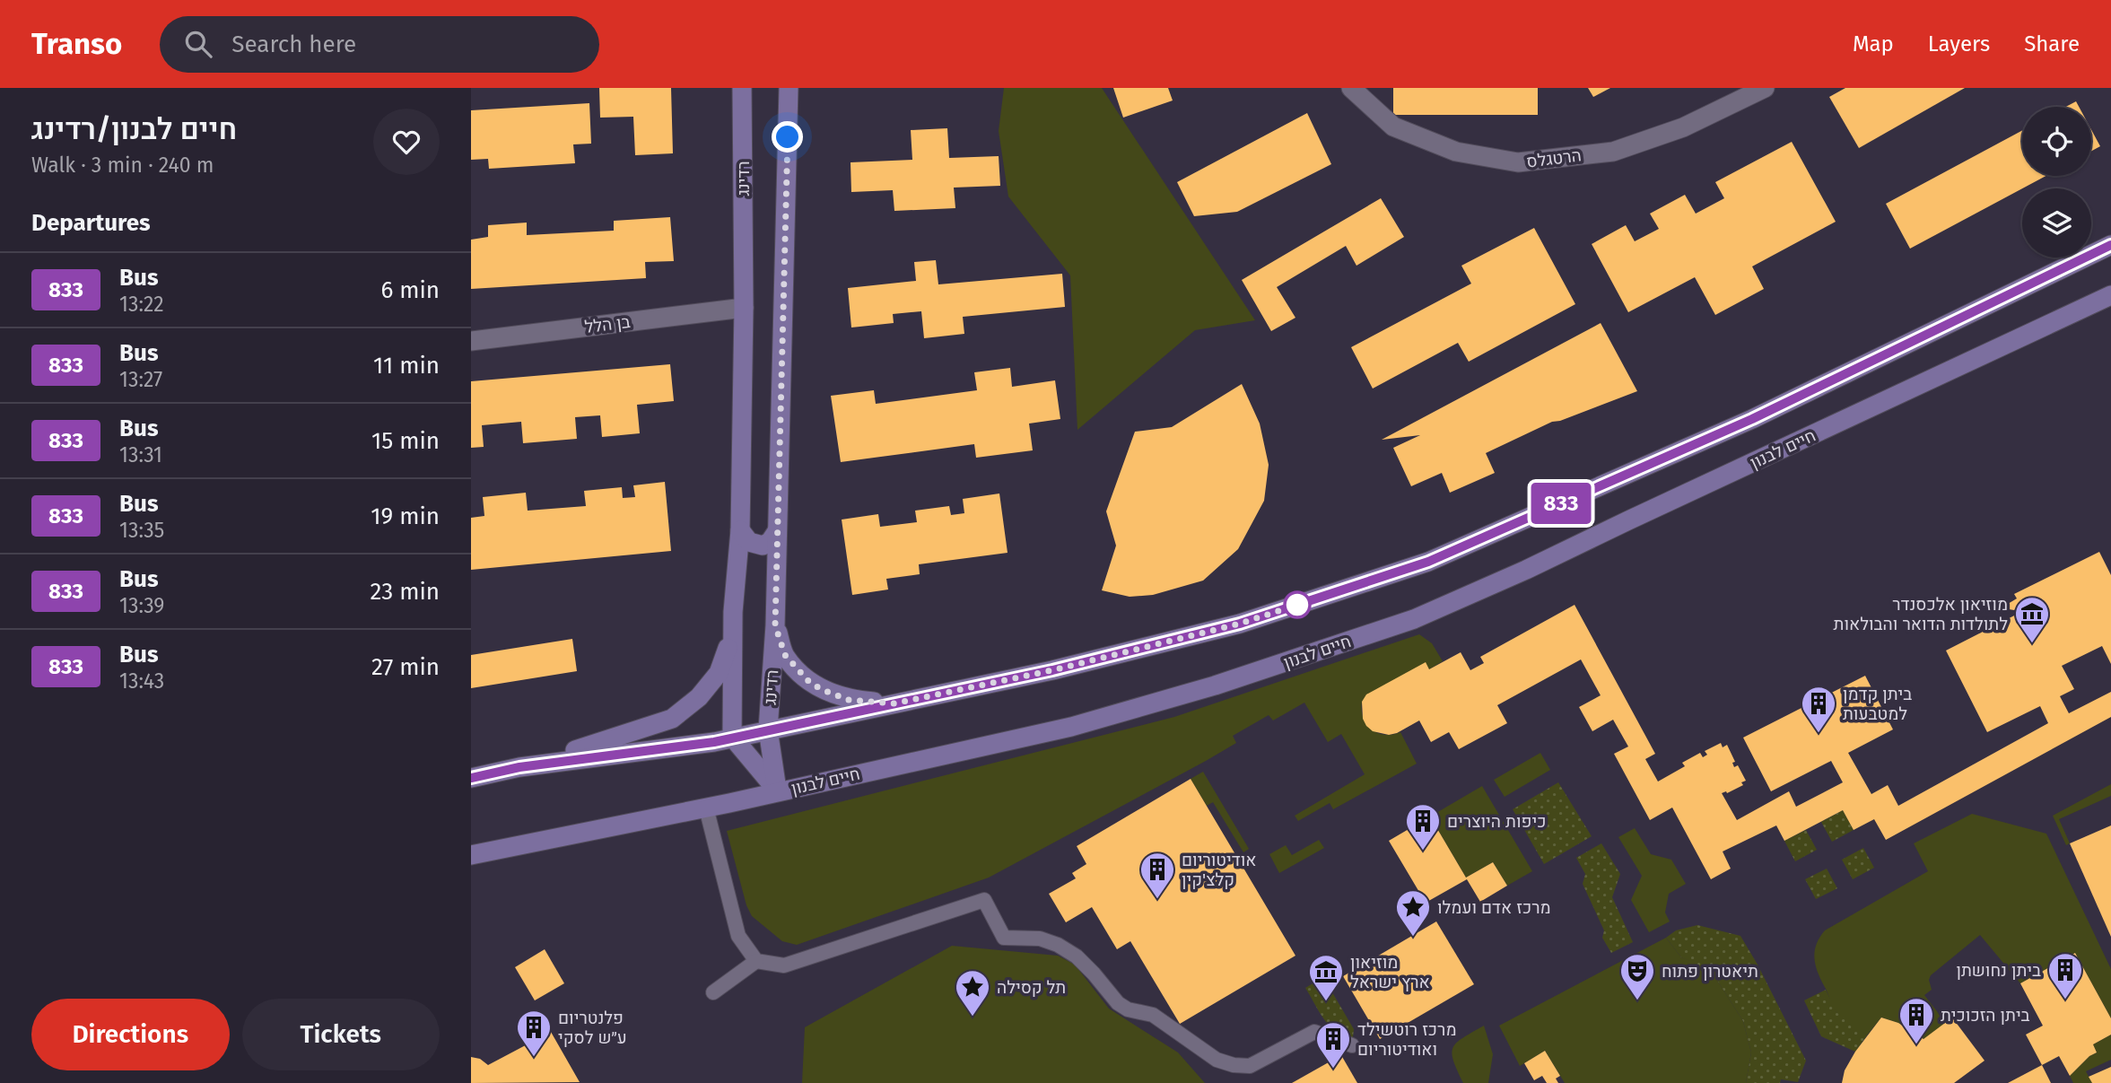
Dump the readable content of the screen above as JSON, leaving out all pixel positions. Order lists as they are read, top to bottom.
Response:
{
  "streets": {
    "main road": ["רדינג", "חיים לבנון"],
    "street": ["הרטגלס", "בן הלל"]
  },
  "crossings": [
    ["רדינג", "בן הלל"],
    ["רדינג", "חיים לבנון"]
  ],
  "places": {
    "museum": ["מוזיאון אלכסנדר לתולדות הדואר והבולאות", "מוזיאון ארץ ישראל"],
    "building": [
      "ביתן קדמן למטבעות",
      "כיפות היוצרים",
      "אודיטוריום קלצ'קין",
      "ביתן נחושתן",
      "ביתן הזכוכית",
      "פלנטריום ע״ש לסקי",
      "מרכז רוטשילד ואודיטוריום"
    ],
    "place": ["מרכז אדם ועמלו", "תל קסילה"],
    "theatre": ["תיאטרון פתוח"]
  },
  "lines": ["bus line 833"],
  "page": {
    "header": "Transo",
    "search": "Search here",
    "nav": ["Map", "Layers", "Share"],
    "heading": [
      ["חיים לבנון/רדינג", "Walk · 3 min · 240 m"],
      "Departures"
    ],
    "on_map": "833",
    "list": [
      {
        "mark": "833",
        "name": "Bus",
        "note": "13:22",
        "value": "6 min"
      },
      {
        "mark": "833",
        "name": "Bus",
        "note": "13:27",
        "value": "11 min"
      },
      {
        "mark": "833",
        "name": "Bus",
        "note": "13:31",
        "value": "15 min"
      },
      {
        "mark": "833",
        "name": "Bus",
        "note": "13:35",
        "value": "19 min"
      },
      {
        "mark": "833",
        "name": "Bus",
        "note": "13:39",
        "value": "23 min"
      },
      {
        "mark": "833",
        "name": "Bus",
        "note": "13:43",
        "value": "27 min"
      }
    ],
    "buttons": ["Directions", "Tickets"]
  }
}
